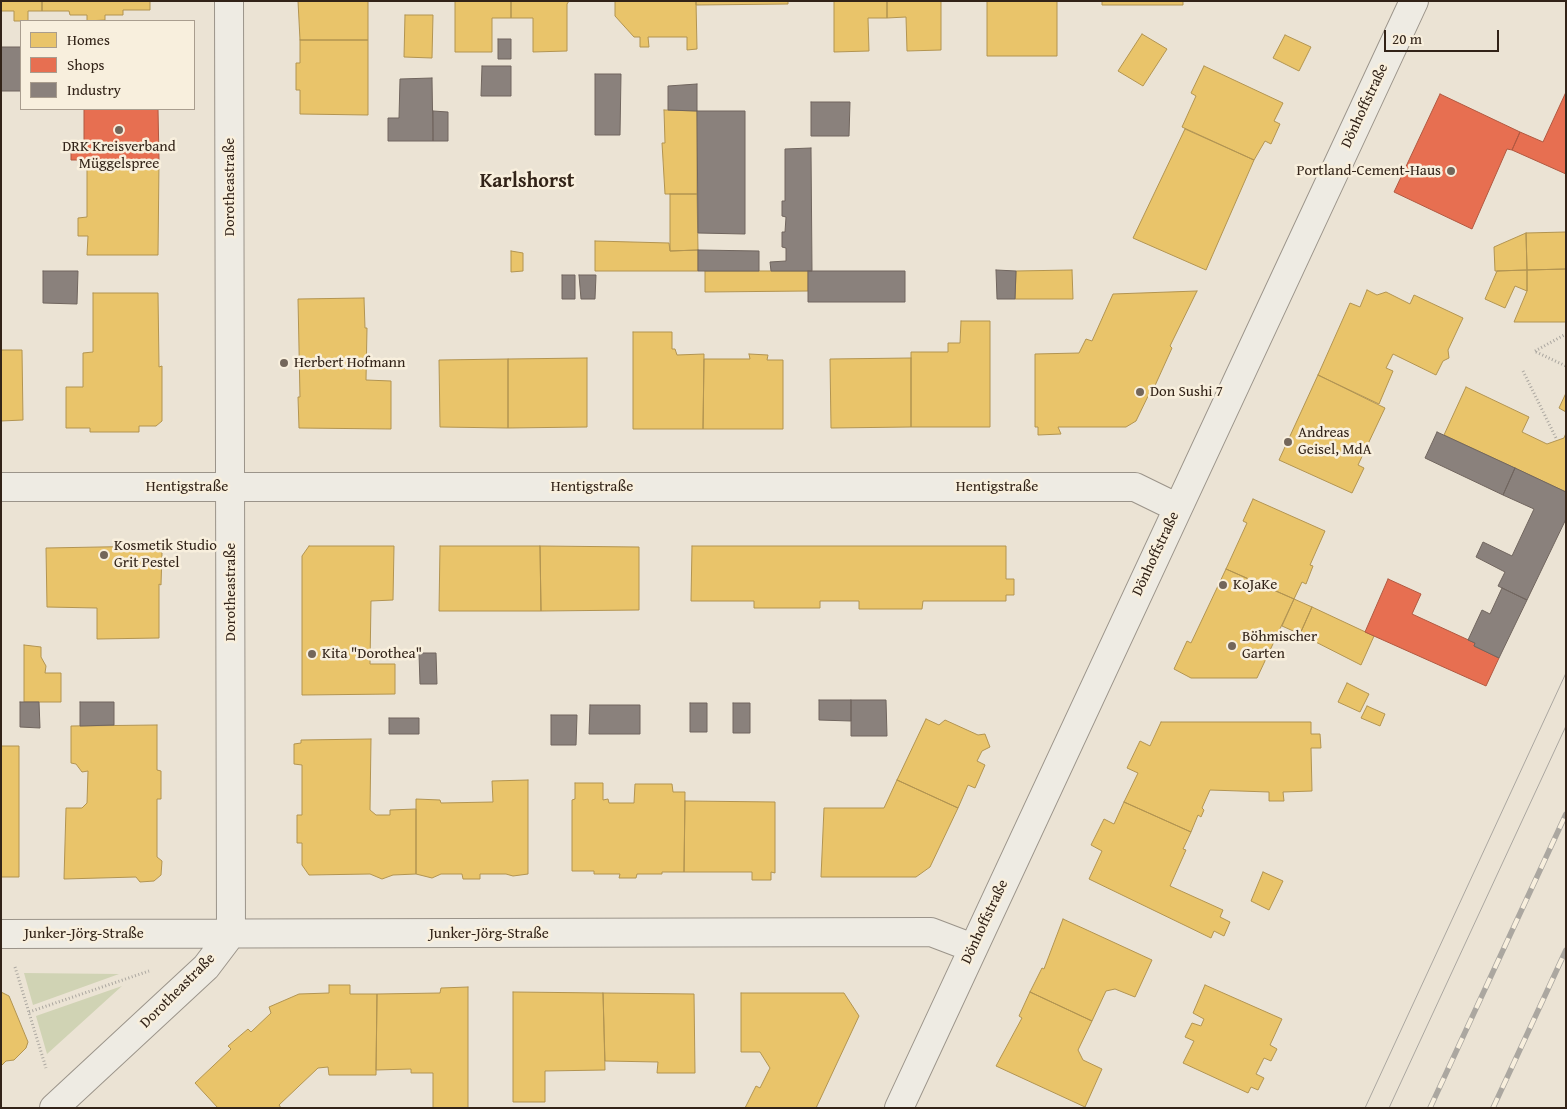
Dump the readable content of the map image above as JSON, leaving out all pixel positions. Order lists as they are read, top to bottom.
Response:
{
  "streets": {
    "street": [
      "Dönhoffstraße",
      "Dorotheastraße",
      "Hentigstraße",
      "Junker-Jörg-Straße"
    ]
  },
  "crossings": [
    ["Dönhoffstraße", "Hentigstraße"],
    ["Dönhoffstraße", "Junker-Jörg-Straße"],
    ["Dorotheastraße", "Hentigstraße"],
    ["Dorotheastraße", "Junker-Jörg-Straße"]
  ],
  "districts": ["Karlshorst"],
  "places": [
    "DRK Kreisverband Müggelspree",
    "Portland-Cement-Haus",
    "Herbert Hofmann",
    "Don Sushi 7",
    "Andreas Geisel, MdA",
    "Kosmetik Studio Grit Pestel",
    "KoJaKe",
    "Böhmischer Garten",
    "Kita \"Dorothea\""
  ],
  "legend": ["Homes", "Shops", "Industry"],
  "scale_bar": "20 m"
}
